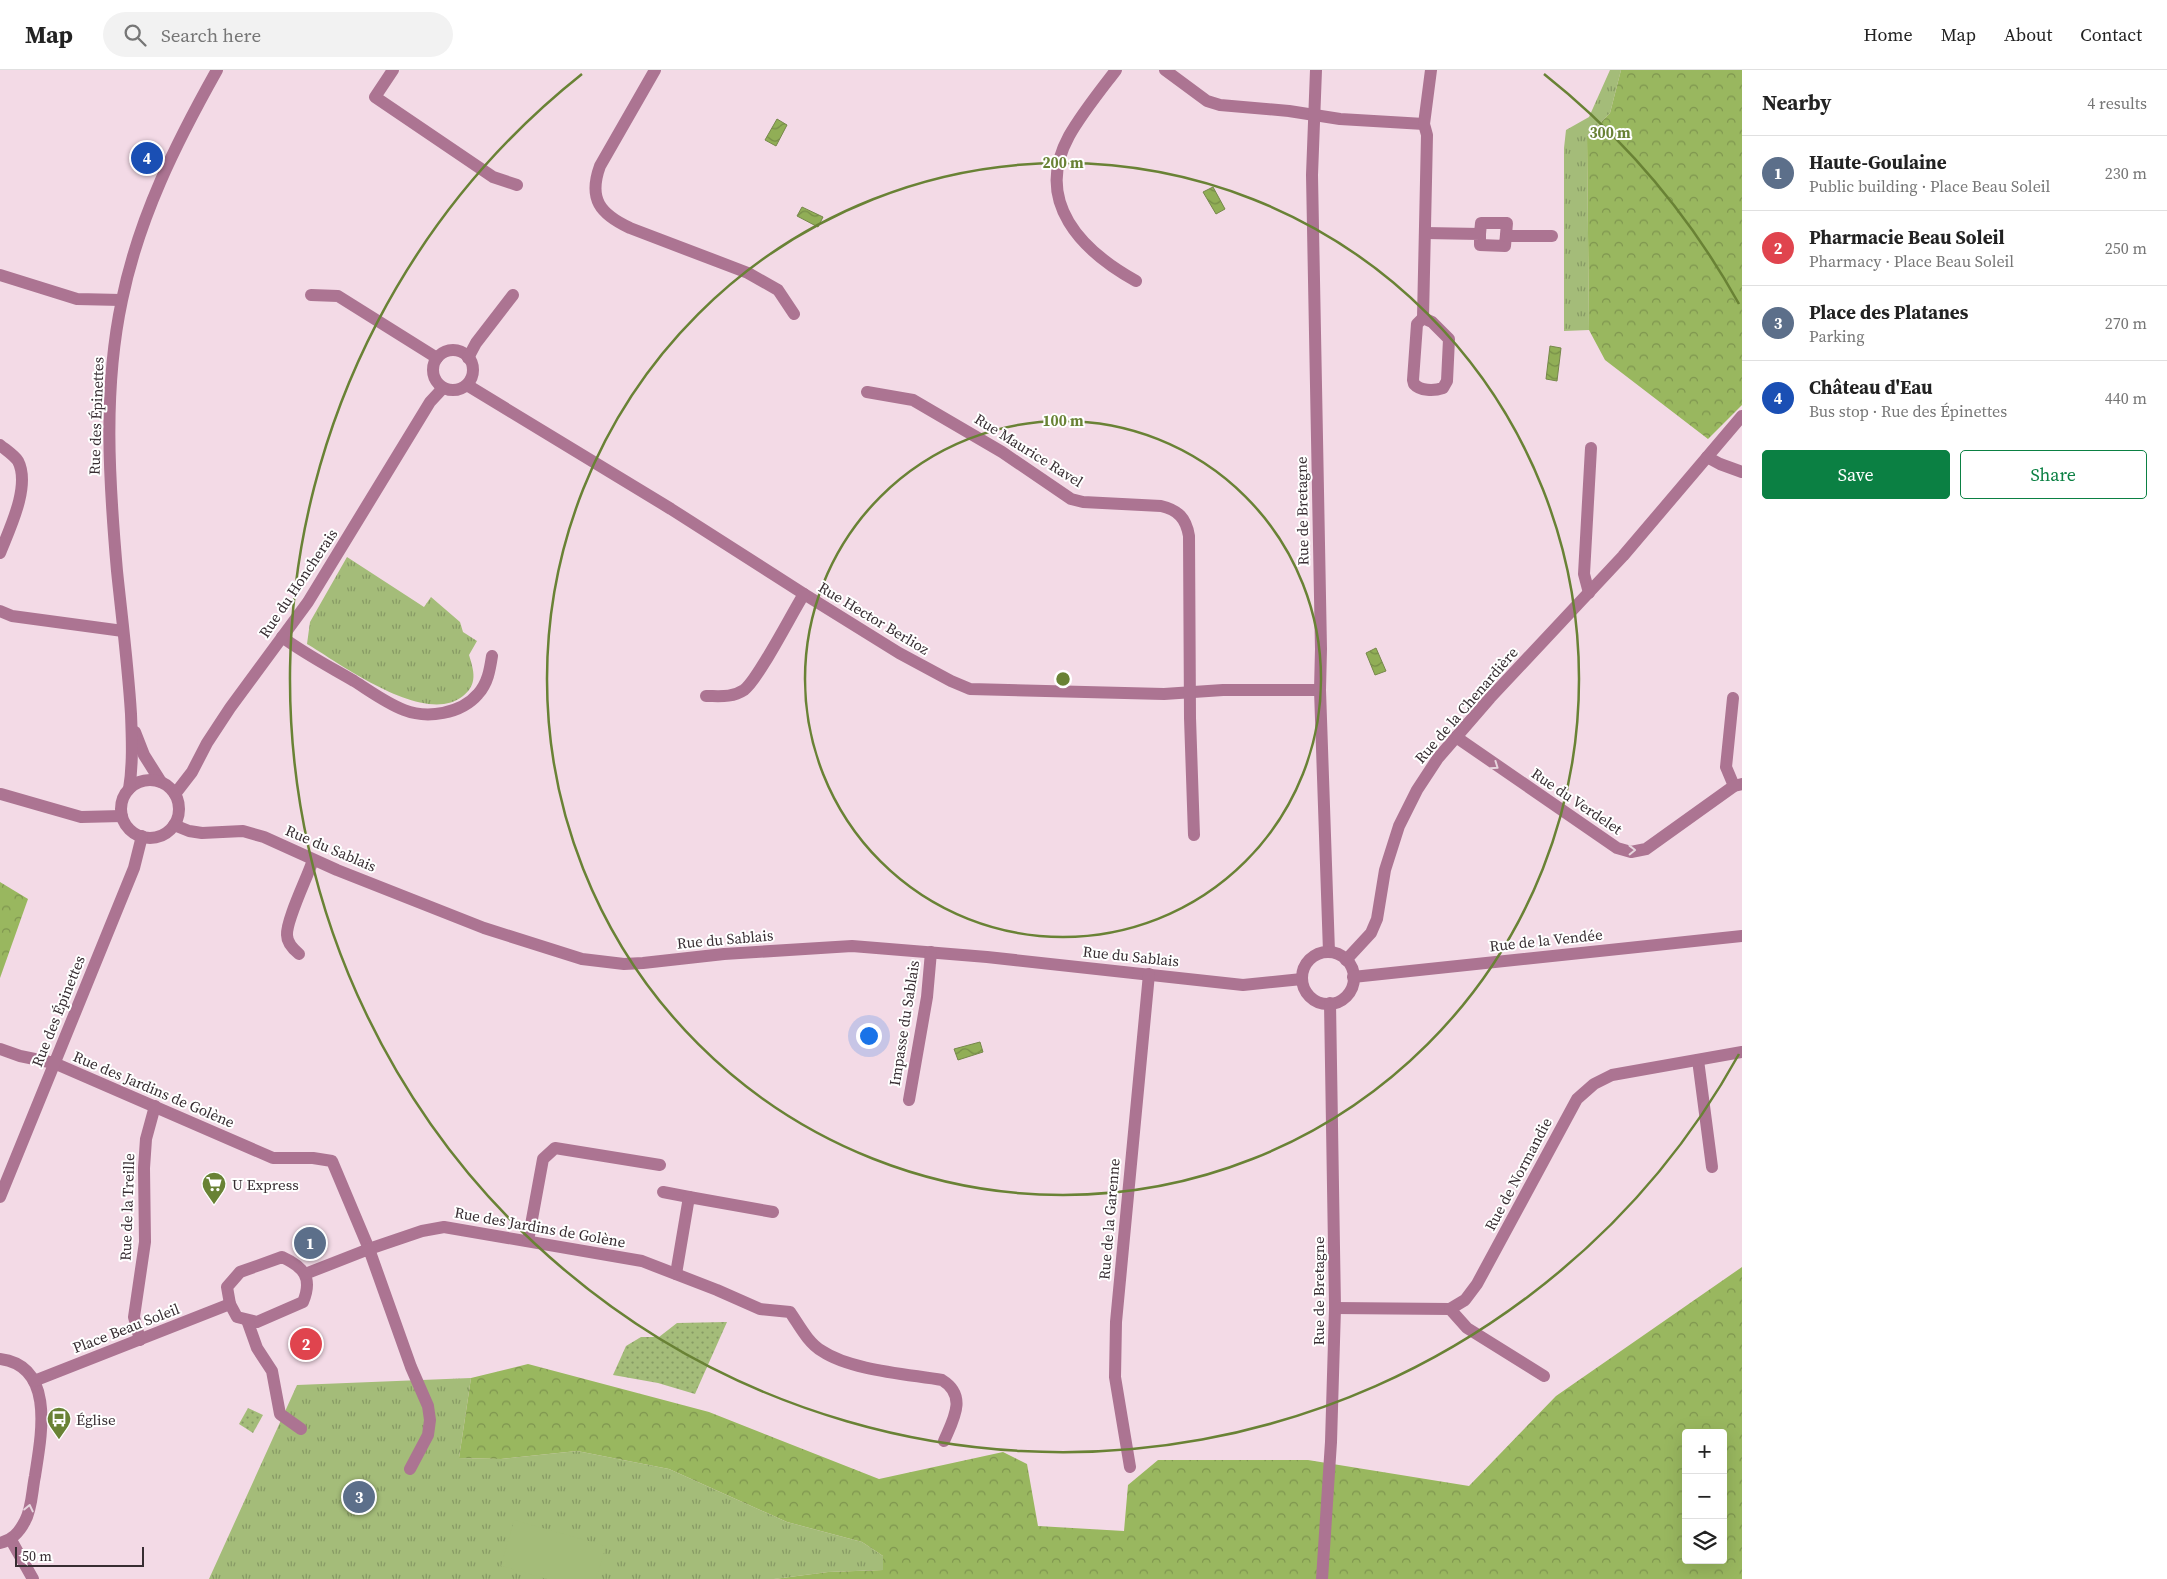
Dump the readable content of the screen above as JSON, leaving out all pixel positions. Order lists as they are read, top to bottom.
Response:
{
  "streets": {
    "street": [
      "Rue des Épinettes",
      "Rue Maurice Ravel",
      "Rue de Bretagne",
      "Rue du Honcherais",
      "Rue Hector Berlioz",
      "Rue de la Chenardière",
      "Rue du Verdelet",
      "Rue du Sablais",
      "Rue de la Vendée",
      "Impasse du Sablais",
      "Rue des Jardins de Golène",
      "Rue de Normandie",
      "Rue de la Treille",
      "Rue de la Garenne",
      "Place Beau Soleil"
    ]
  },
  "crossings": [
    ["Rue des Épinettes", "Rue du Honcherais"],
    ["Rue des Épinettes", "Rue du Sablais"],
    ["Rue des Épinettes", "Rue des Jardins de Golène"],
    ["Rue Maurice Ravel", "Rue Hector Berlioz"],
    ["Rue de Bretagne", "Rue Hector Berlioz"],
    ["Rue de Bretagne", "Rue de la Chenardière"],
    ["Rue de Bretagne", "Rue du Sablais"],
    ["Rue de Bretagne", "Rue de la Vendée"],
    ["Rue du Honcherais", "Rue Hector Berlioz"],
    ["Rue du Honcherais", "Rue du Sablais"],
    ["Rue de la Chenardière", "Rue du Verdelet"],
    ["Rue de la Chenardière", "Rue du Sablais"],
    ["Rue de la Chenardière", "Rue de la Vendée"],
    ["Rue du Sablais", "Rue de la Vendée"],
    ["Rue du Sablais", "Impasse du Sablais"],
    ["Rue du Sablais", "Rue de la Garenne"],
    ["Rue des Jardins de Golène", "Rue de la Treille"],
    ["Rue de la Treille", "Place Beau Soleil"]
  ],
  "one_way": ["Rue du Verdelet"],
  "places": {
    "supermarket": ["U Express"],
    "bus stop": ["Église"]
  },
  "scale_bar": "50 m",
  "page": {
    "header": "Map",
    "search": "Search here",
    "nav": [
      "Home",
      "Map",
      "About",
      "Contact"
    ],
    "heading": ["Nearby", "4 results"],
    "list": [
      {
        "mark": "1",
        "name": "Haute-Goulaine",
        "note": "Public building · Place Beau Soleil",
        "value": "230 m"
      },
      {
        "mark": "2",
        "name": "Pharmacie Beau Soleil",
        "note": "Pharmacy · Place Beau Soleil",
        "value": "250 m"
      },
      {
        "mark": "3",
        "name": "Place des Platanes",
        "note": "Parking",
        "value": "270 m"
      },
      {
        "mark": "4",
        "name": "Château d'Eau",
        "note": "Bus stop · Rue des Épinettes",
        "value": "440 m"
      }
    ],
    "pins": [
      "4",
      "1",
      "2",
      "3"
    ],
    "buttons": ["Save", "Share"],
    "map_buttons": ["+", "−"],
    "scale": "50 m"
  },
  "rings": ["300 m", "200 m", "100 m"]
}
